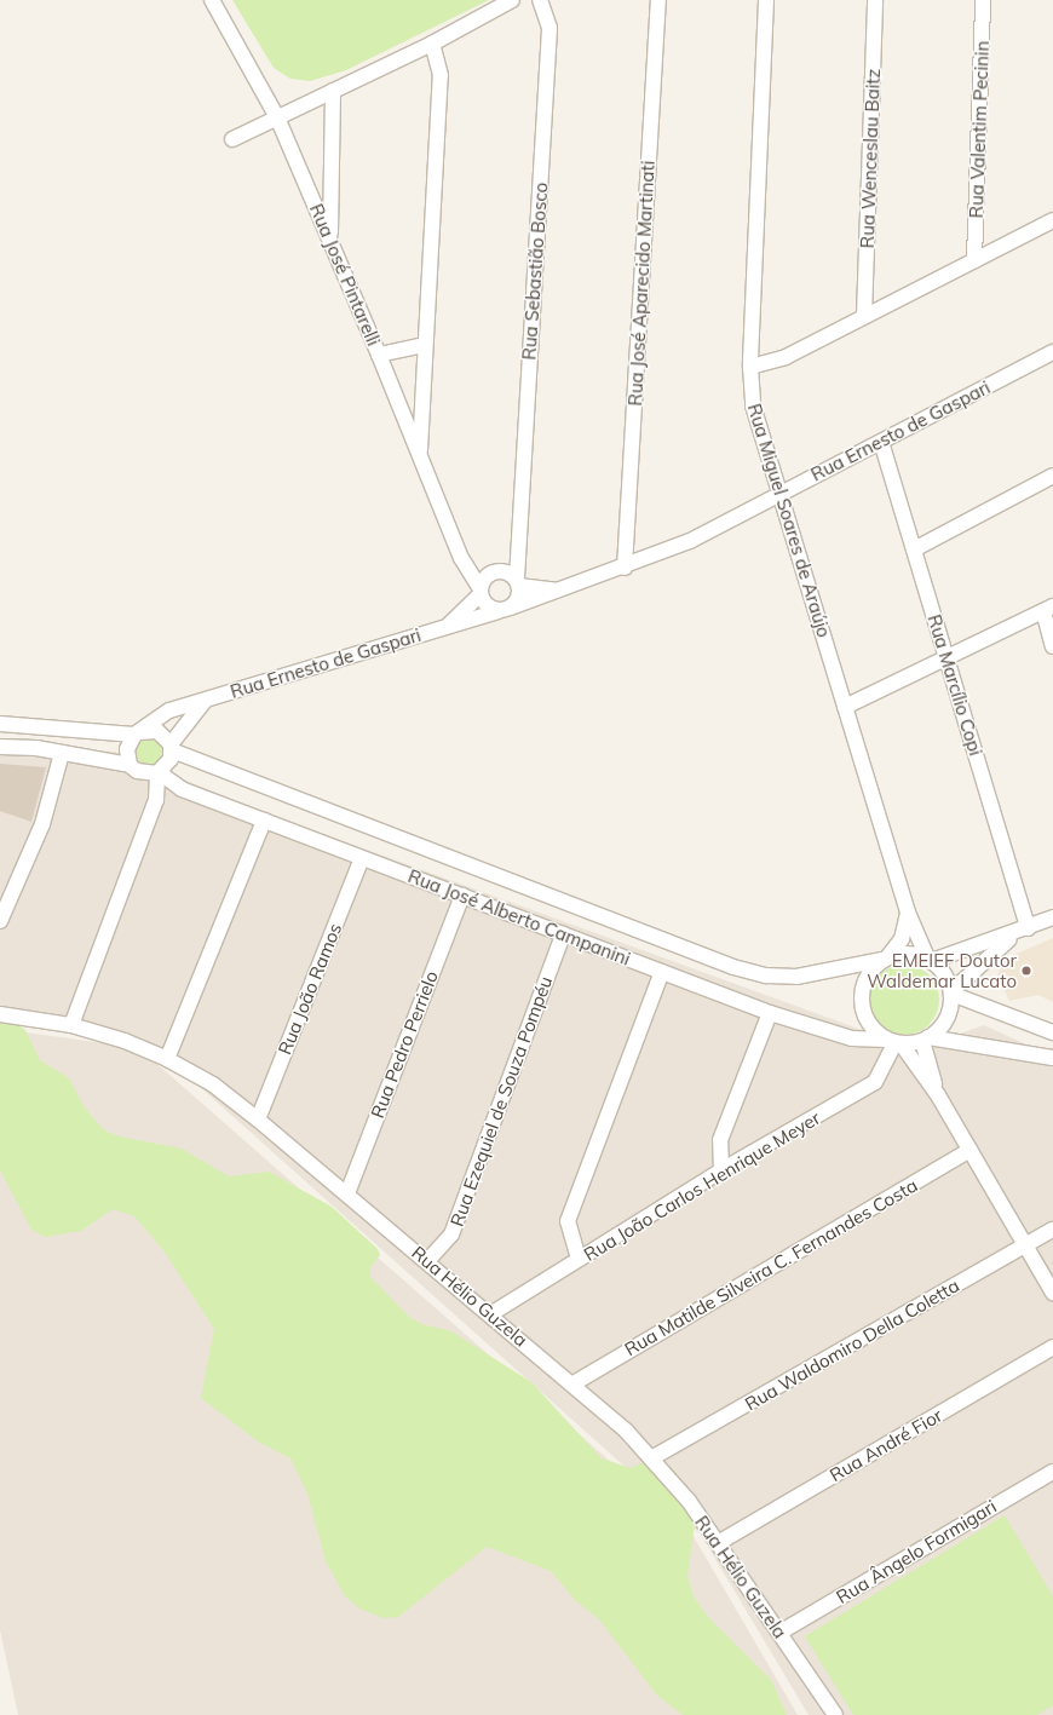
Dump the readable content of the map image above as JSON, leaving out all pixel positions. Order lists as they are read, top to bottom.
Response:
{
  "streets": {
    "street": [
      "Rua Valentim Pecinin",
      "Rua Wenceslau Baitz",
      "Rua Sebastião Bosco",
      "Rua José Pintarelli",
      "Rua José Aparecido Martinati",
      "Rua Ernesto de Gaspari",
      "Rua Miguel Soares de Araújo",
      "Rua Marcílio Copi",
      "Rua José Alberto Campanini",
      "Rua João Ramos",
      "Rua Pedro Perrielo",
      "Rua Ezequiel de Souza Pompéu",
      "Rua João Carlos Henrique Meyer",
      "Rua Matilde Silveira C. Fernandes Costa",
      "Rua Hélio Guzela",
      "Rua Waldomiro Della Coletta",
      "Rua André Fior",
      "Rua Ângelo Formigari"
    ]
  },
  "crossings": [
    ["Rua Sebastião Bosco", "Rua José Pintarelli"],
    ["Rua Sebastião Bosco", "Rua Ernesto de Gaspari"],
    ["Rua José Pintarelli", "Rua Ernesto de Gaspari"],
    ["Rua José Aparecido Martinati", "Rua Ernesto de Gaspari"],
    ["Rua Ernesto de Gaspari", "Rua Miguel Soares de Araújo"],
    ["Rua Ernesto de Gaspari", "Rua Marcílio Copi"],
    ["Rua Ernesto de Gaspari", "Rua José Alberto Campanini"],
    ["Rua Miguel Soares de Araújo", "Rua José Alberto Campanini"],
    ["Rua Miguel Soares de Araújo", "Rua João Carlos Henrique Meyer"],
    ["Rua José Alberto Campanini", "Rua João Ramos"],
    ["Rua José Alberto Campanini", "Rua Pedro Perrielo"],
    ["Rua José Alberto Campanini", "Rua Ezequiel de Souza Pompéu"],
    ["Rua José Alberto Campanini", "Rua João Carlos Henrique Meyer"],
    ["Rua João Ramos", "Rua Hélio Guzela"],
    ["Rua Pedro Perrielo", "Rua Hélio Guzela"],
    ["Rua Ezequiel de Souza Pompéu", "Rua Hélio Guzela"],
    ["Rua João Carlos Henrique Meyer", "Rua Hélio Guzela"],
    ["Rua Matilde Silveira C. Fernandes Costa", "Rua Hélio Guzela"],
    ["Rua Hélio Guzela", "Rua Waldomiro Della Coletta"],
    ["Rua Hélio Guzela", "Rua André Fior"],
    ["Rua Hélio Guzela", "Rua Ângelo Formigari"]
  ],
  "places": ["EMEIEF Doutor Waldemar Lucato"]
}
